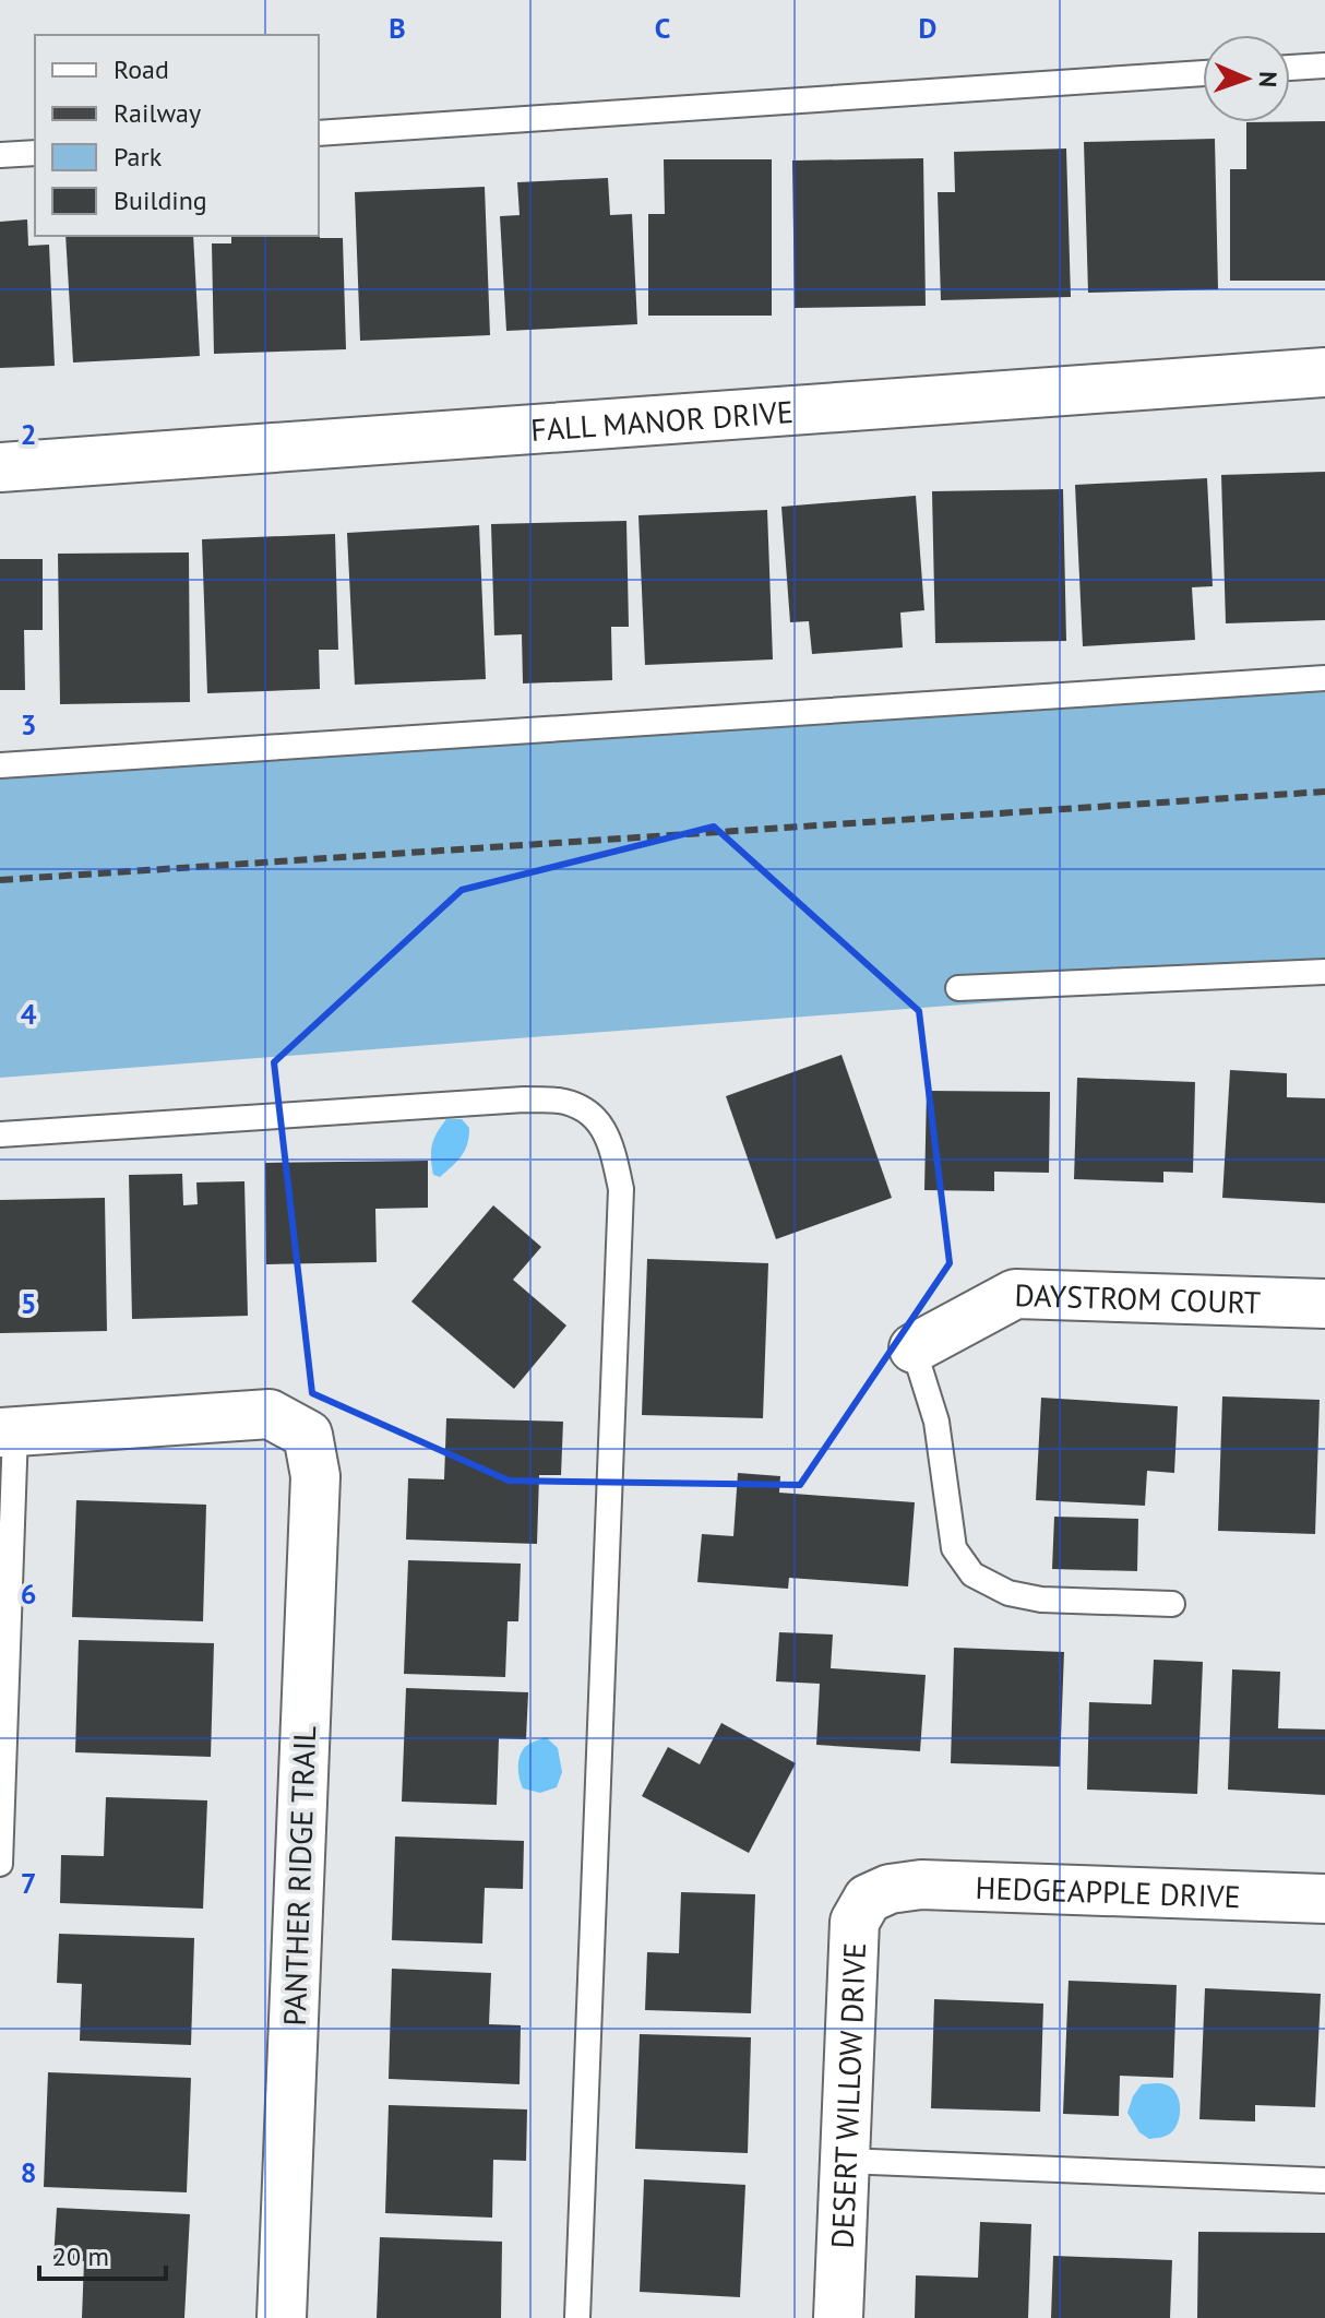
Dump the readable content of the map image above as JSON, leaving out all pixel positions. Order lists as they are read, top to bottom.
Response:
{
  "streets": {
    "street": [
      "FALL MANOR DRIVE",
      "DAYSTROM COURT",
      "PANTHER RIDGE TRAIL",
      "HEDGEAPPLE DRIVE",
      "DESERT WILLOW DRIVE"
    ]
  },
  "crossings": [
    ["HEDGEAPPLE DRIVE", "DESERT WILLOW DRIVE"]
  ],
  "legend": [
    "Road",
    "Railway",
    "Park",
    "Building"
  ],
  "scale_bar": "20 m",
  "north": "right",
  "grid": {
    "columns": ["B", "C", "D"],
    "rows": [
      "2",
      "3",
      "4",
      "5",
      "6",
      "7",
      "8"
    ]
  }
}
